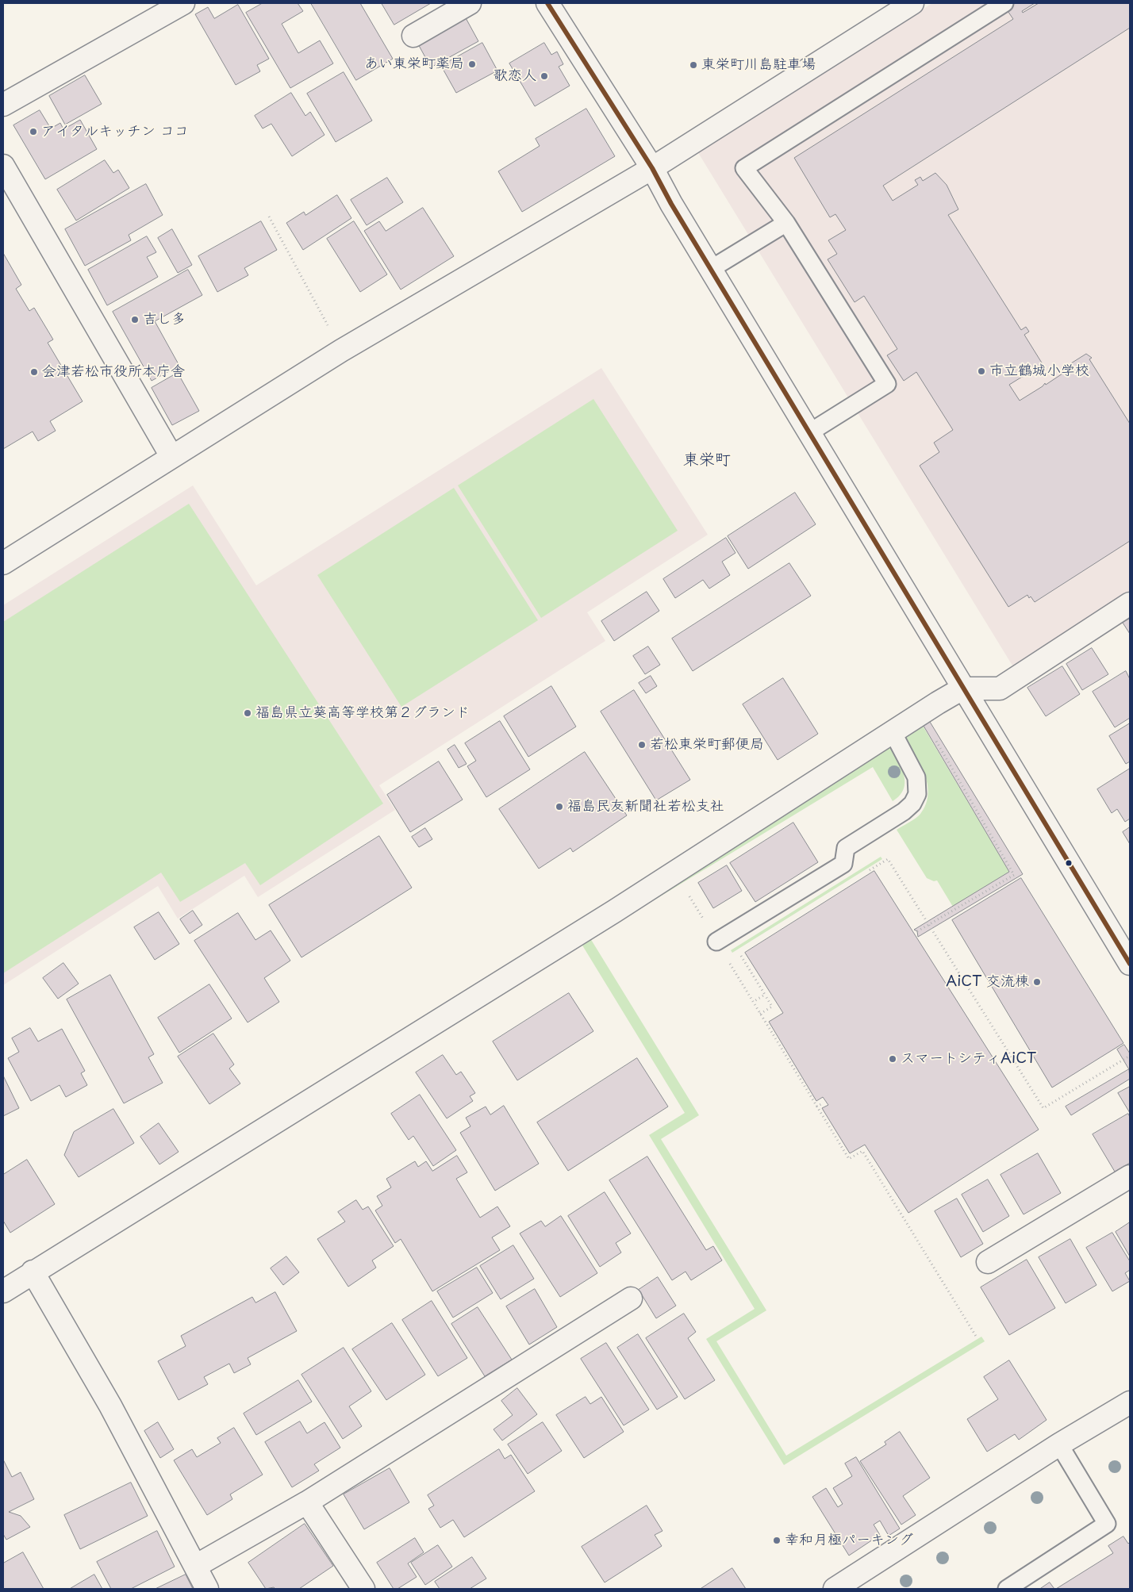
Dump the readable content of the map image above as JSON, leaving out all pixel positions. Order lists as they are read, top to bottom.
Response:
{
  "districts": ["東栄町"],
  "places": [
    "あい東栄町薬局",
    "東栄町川島駐車場",
    "歌恋人",
    "アイタルキッチン ココ",
    "吉し多",
    "市立鶴城小学校",
    "会津若松市役所本庁舎",
    "福島県立葵高等学校第２グランド",
    "若松東栄町郵便局",
    "福島民友新聞社若松支社",
    "AiCT 交流棟",
    "スマートシティAiCT",
    "幸和月極パーキング"
  ]
}
